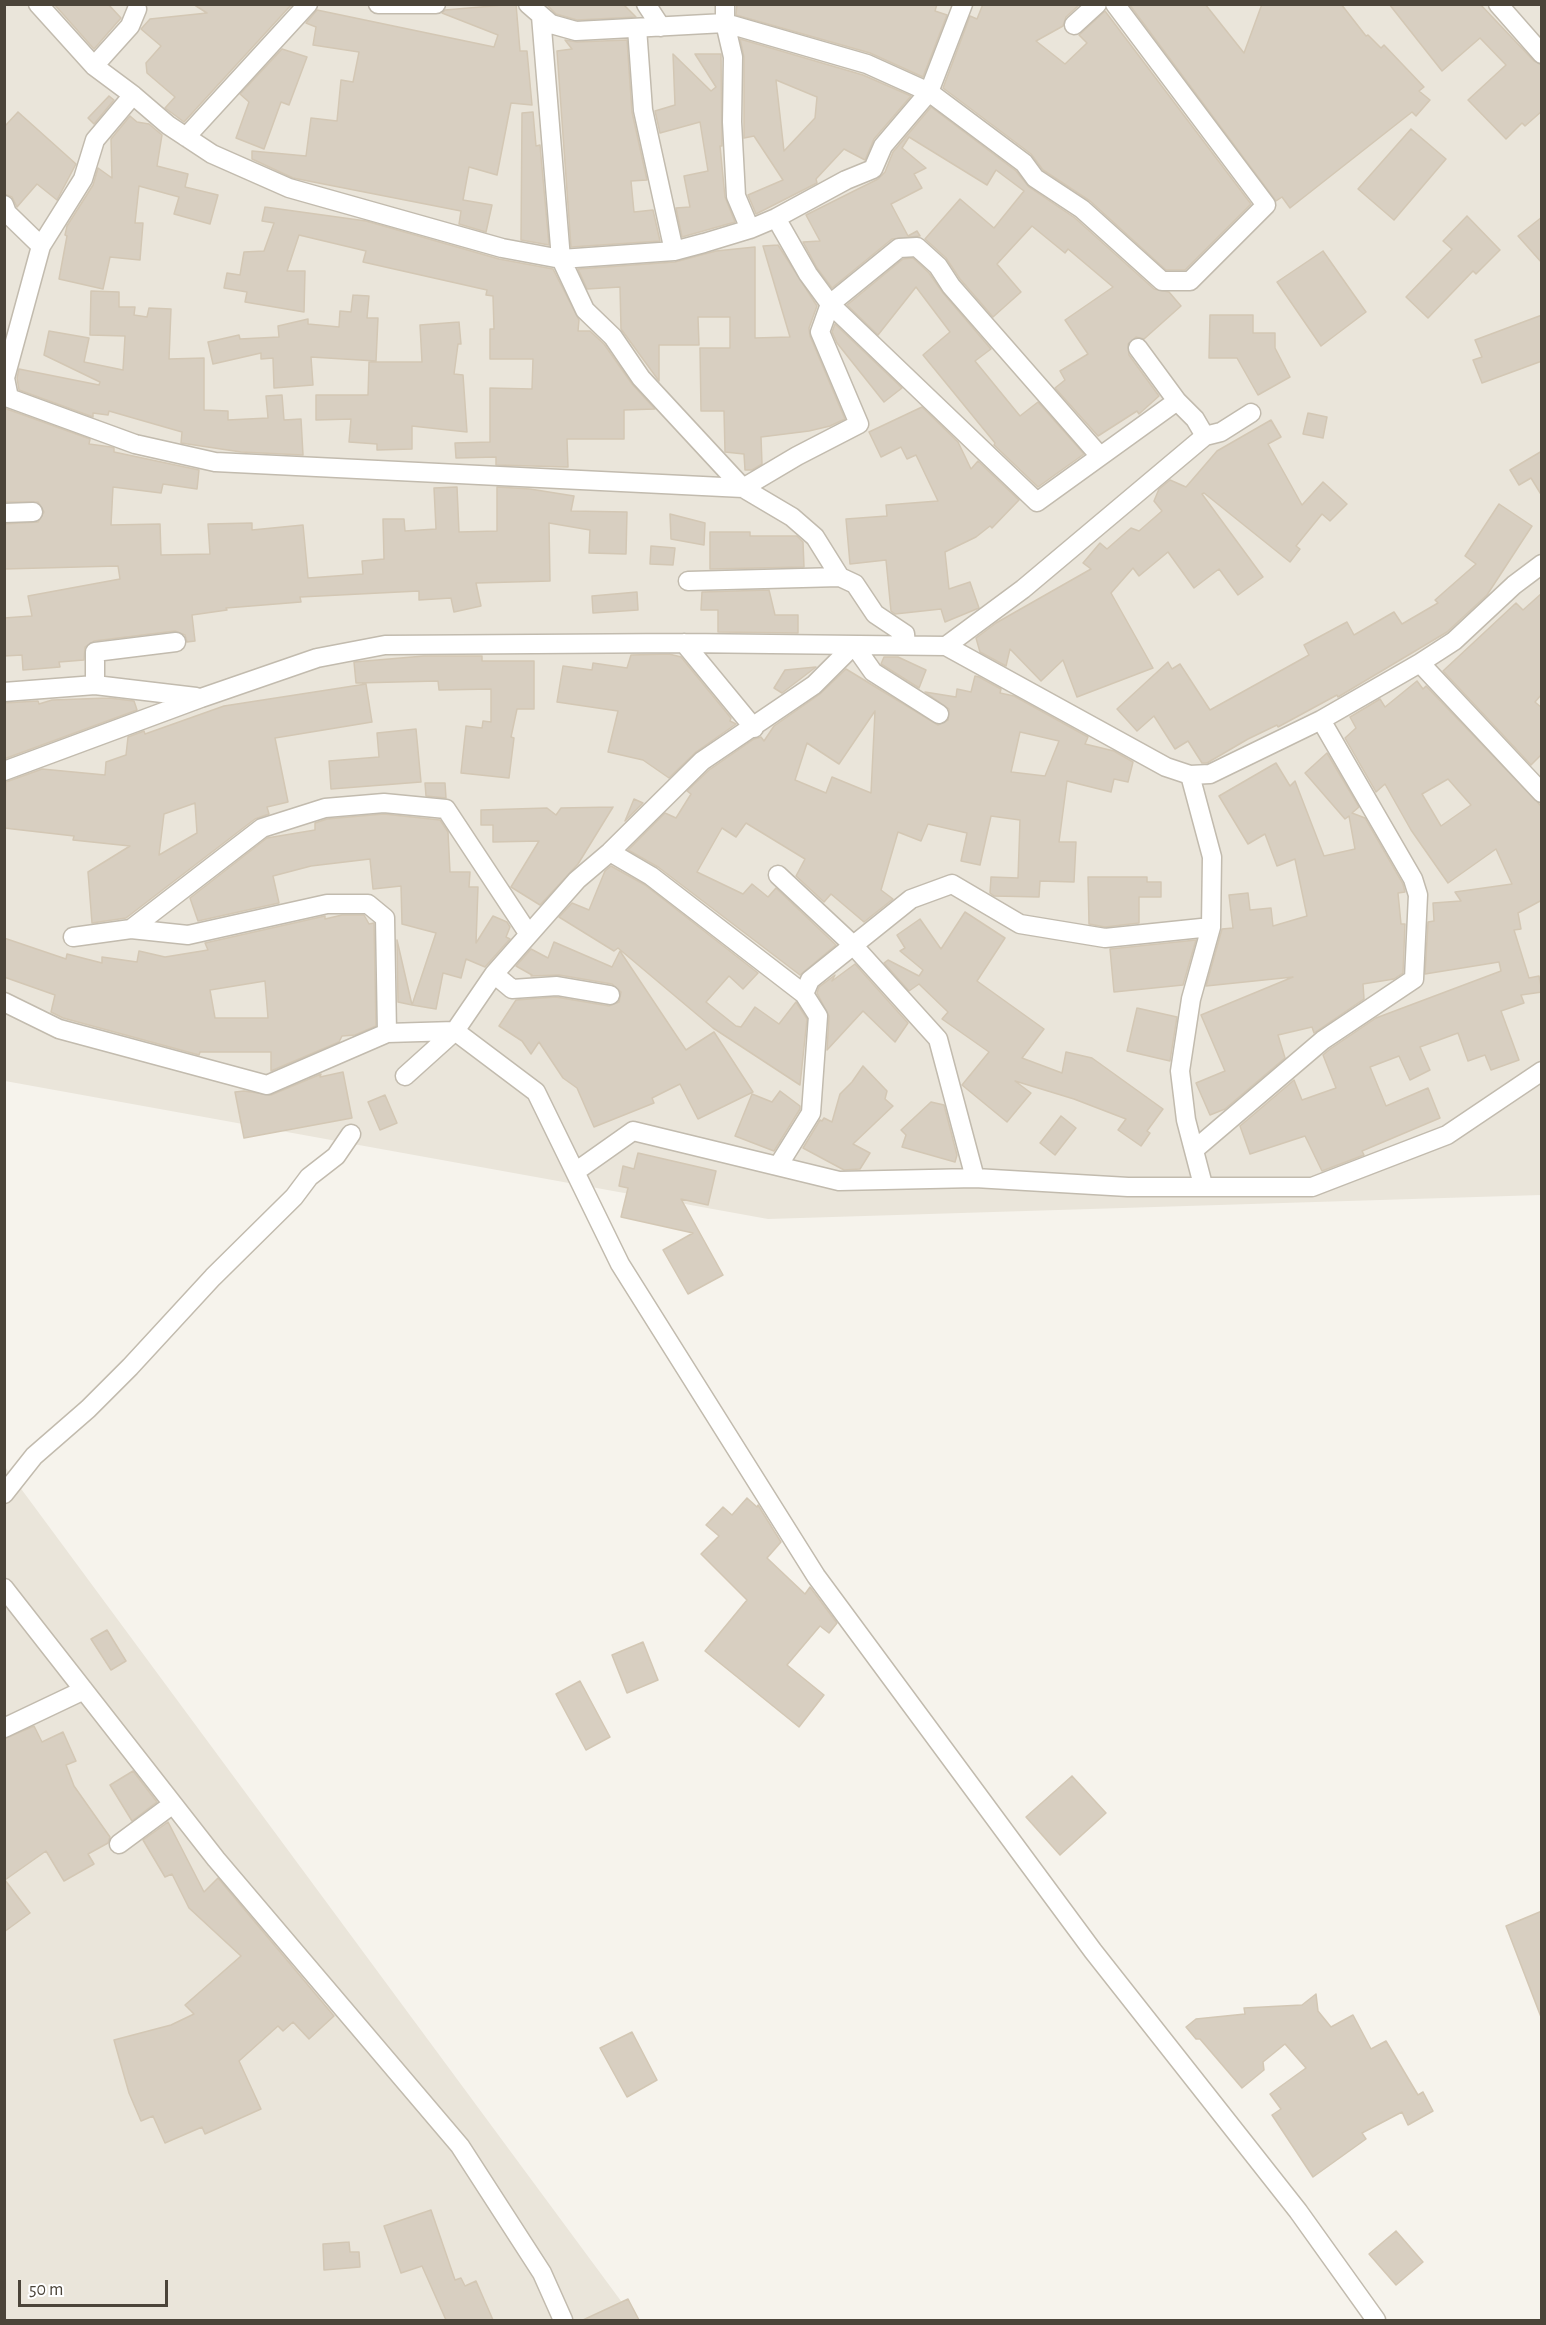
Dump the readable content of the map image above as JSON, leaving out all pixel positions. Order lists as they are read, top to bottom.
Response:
{
  "scale_bar": "50 m"
}
